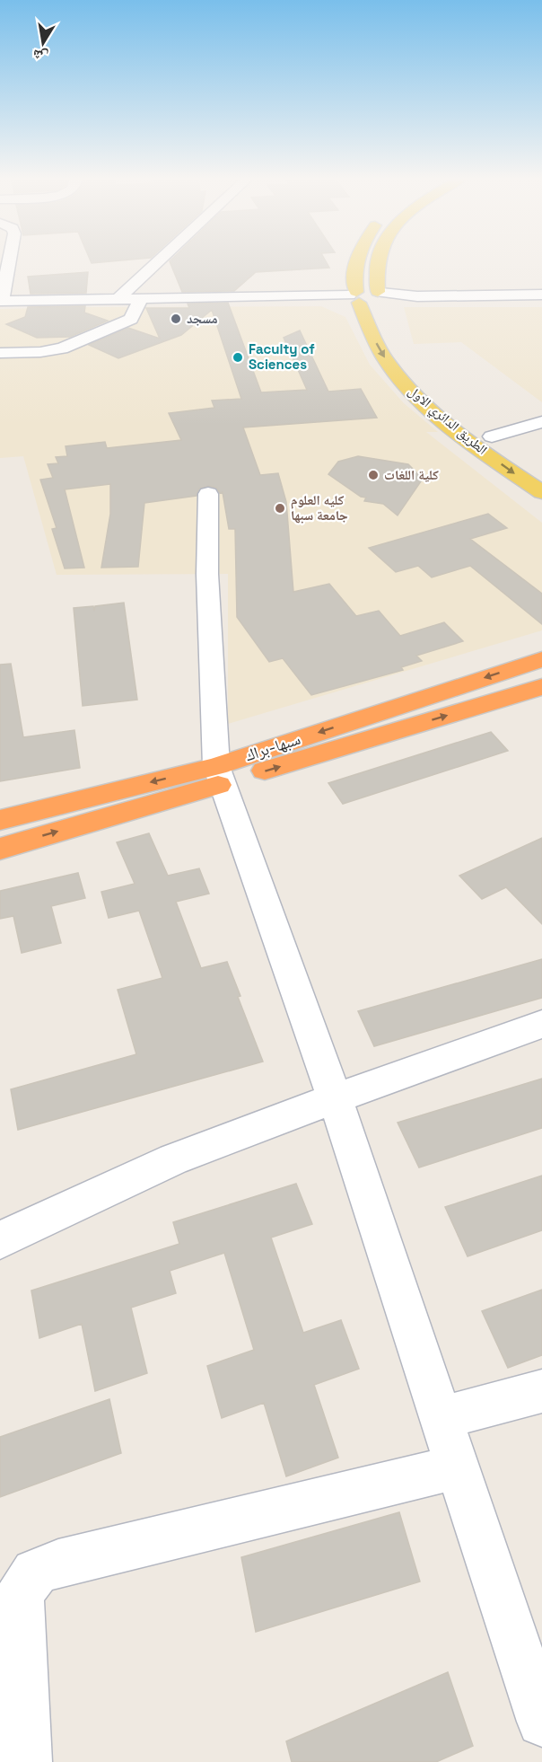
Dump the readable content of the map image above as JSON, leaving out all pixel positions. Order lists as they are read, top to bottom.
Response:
{
  "streets": {
    "highway": ["سبها-براك"],
    "main road": ["الطريق الدائري الاول"]
  },
  "one_way": ["الطريق الدائري الاول"],
  "places": [
    "مسجد",
    "Faculty of Sciences",
    "كلية اللغات",
    "كليه العلوم جامعة سبها"
  ],
  "north": "bottom"
}
